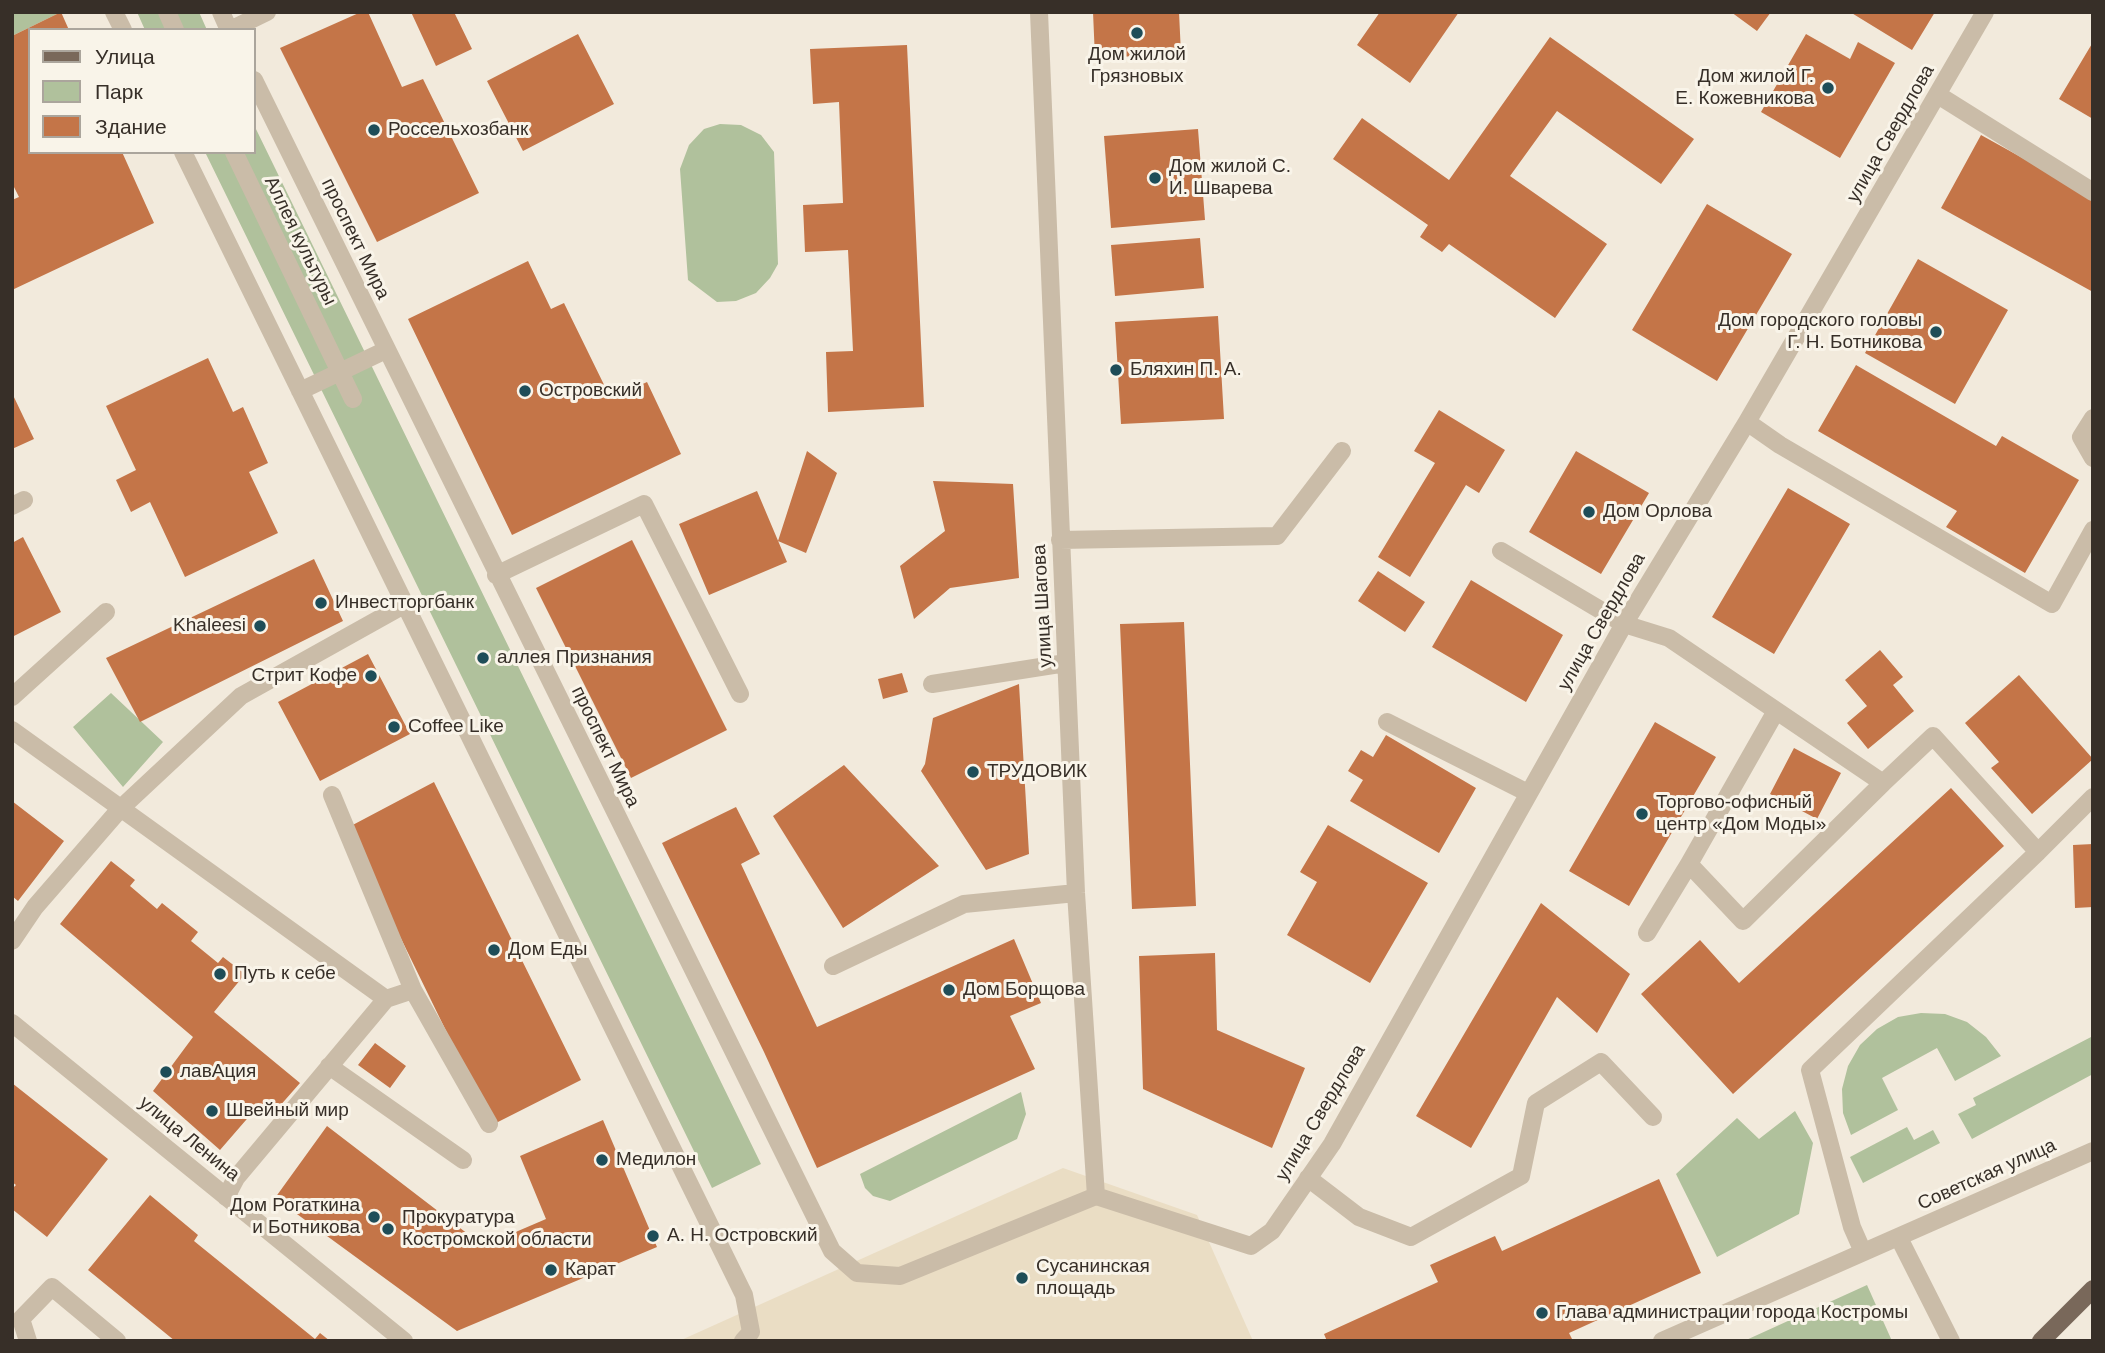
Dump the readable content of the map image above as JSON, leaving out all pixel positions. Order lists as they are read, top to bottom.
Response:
{
  "streets": {
    "street": [
      "улица Свердлова",
      "проспект Мира",
      "Аллея культуры",
      "улица Шагова",
      "улица Ленина",
      "Советская улица"
    ]
  },
  "crossings": [
    ["улица Свердлова", "проспект Мира"],
    ["улица Свердлова", "улица Шагова"],
    ["проспект Мира", "улица Шагова"]
  ],
  "places": [
    "Дом жилой Грязновых",
    "Дом жилой Г. Е. Кожевникова",
    "Россельхозбанк",
    "Дом жилой С. И. Шварева",
    "Дом городского головы Г. Н. Ботникова",
    "Бляхин П. А.",
    "Островский",
    "Дом Орлова",
    "Инвестторгбанк",
    "Khaleesi",
    "аллея Признания",
    "Стрит Кофе",
    "Coffee Like",
    "ТРУДОВИК",
    "Торгово-офисный центр «Дом Моды»",
    "Дом Еды",
    "Путь к себе",
    "Дом Борщова",
    "лавАция",
    "Швейный мир",
    "Медилон",
    "Дом Рогаткина и Ботникова",
    "Прокуратура Костромской области",
    "А. Н. Островский",
    "Карат",
    "Сусанинская площадь",
    "Глава администрации города Костромы"
  ],
  "legend": ["Улица", "Парк", "Здание"]
}
